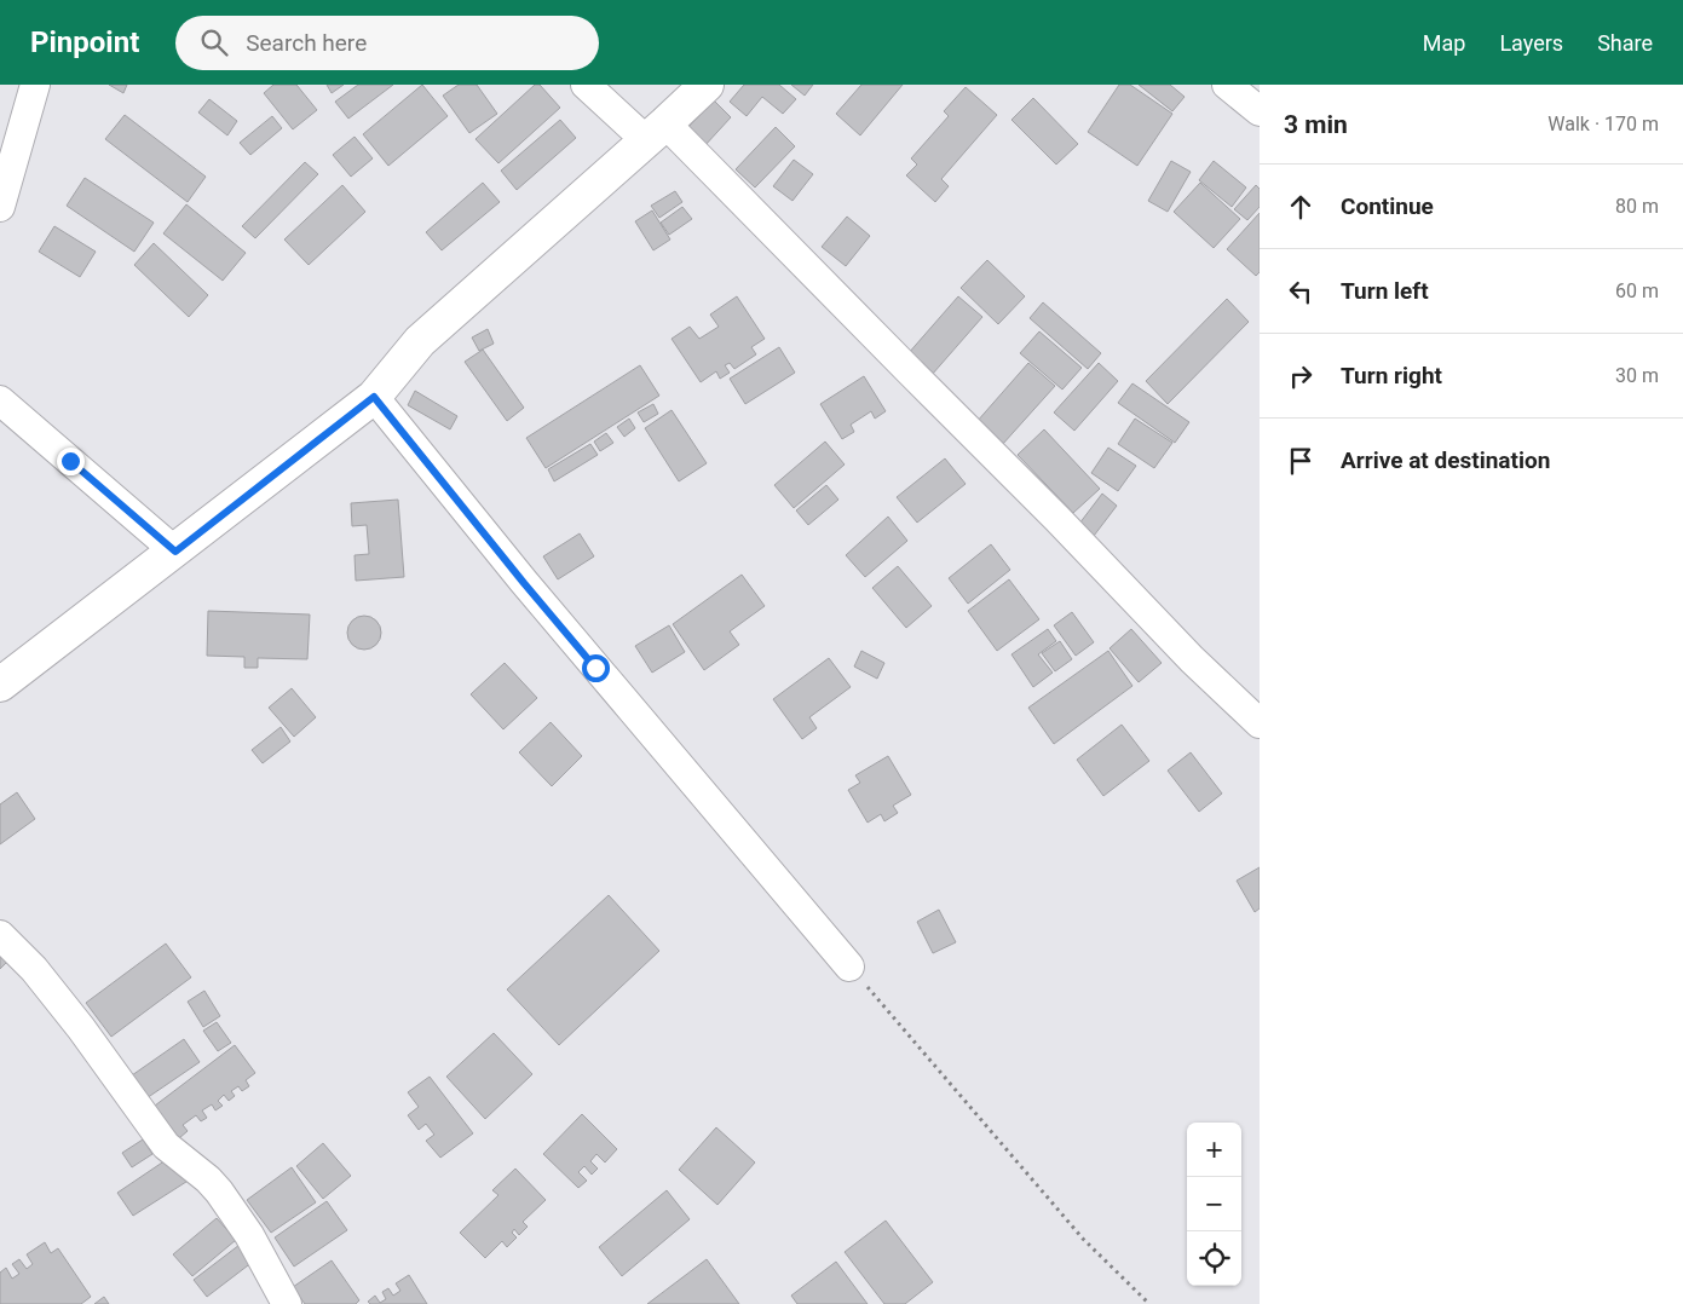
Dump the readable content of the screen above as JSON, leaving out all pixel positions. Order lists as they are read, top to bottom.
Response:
{
  "page": {
    "header": "Pinpoint",
    "search": "Search here",
    "nav": ["Map", "Layers", "Share"],
    "heading": ["3 min", "Walk · 170 m"],
    "list": [
      ["Continue", "80 m"],
      ["Turn left", "60 m"],
      ["Turn right", "30 m"],
      "Arrive at destination"
    ],
    "map_buttons": ["+", "−"]
  }
}
